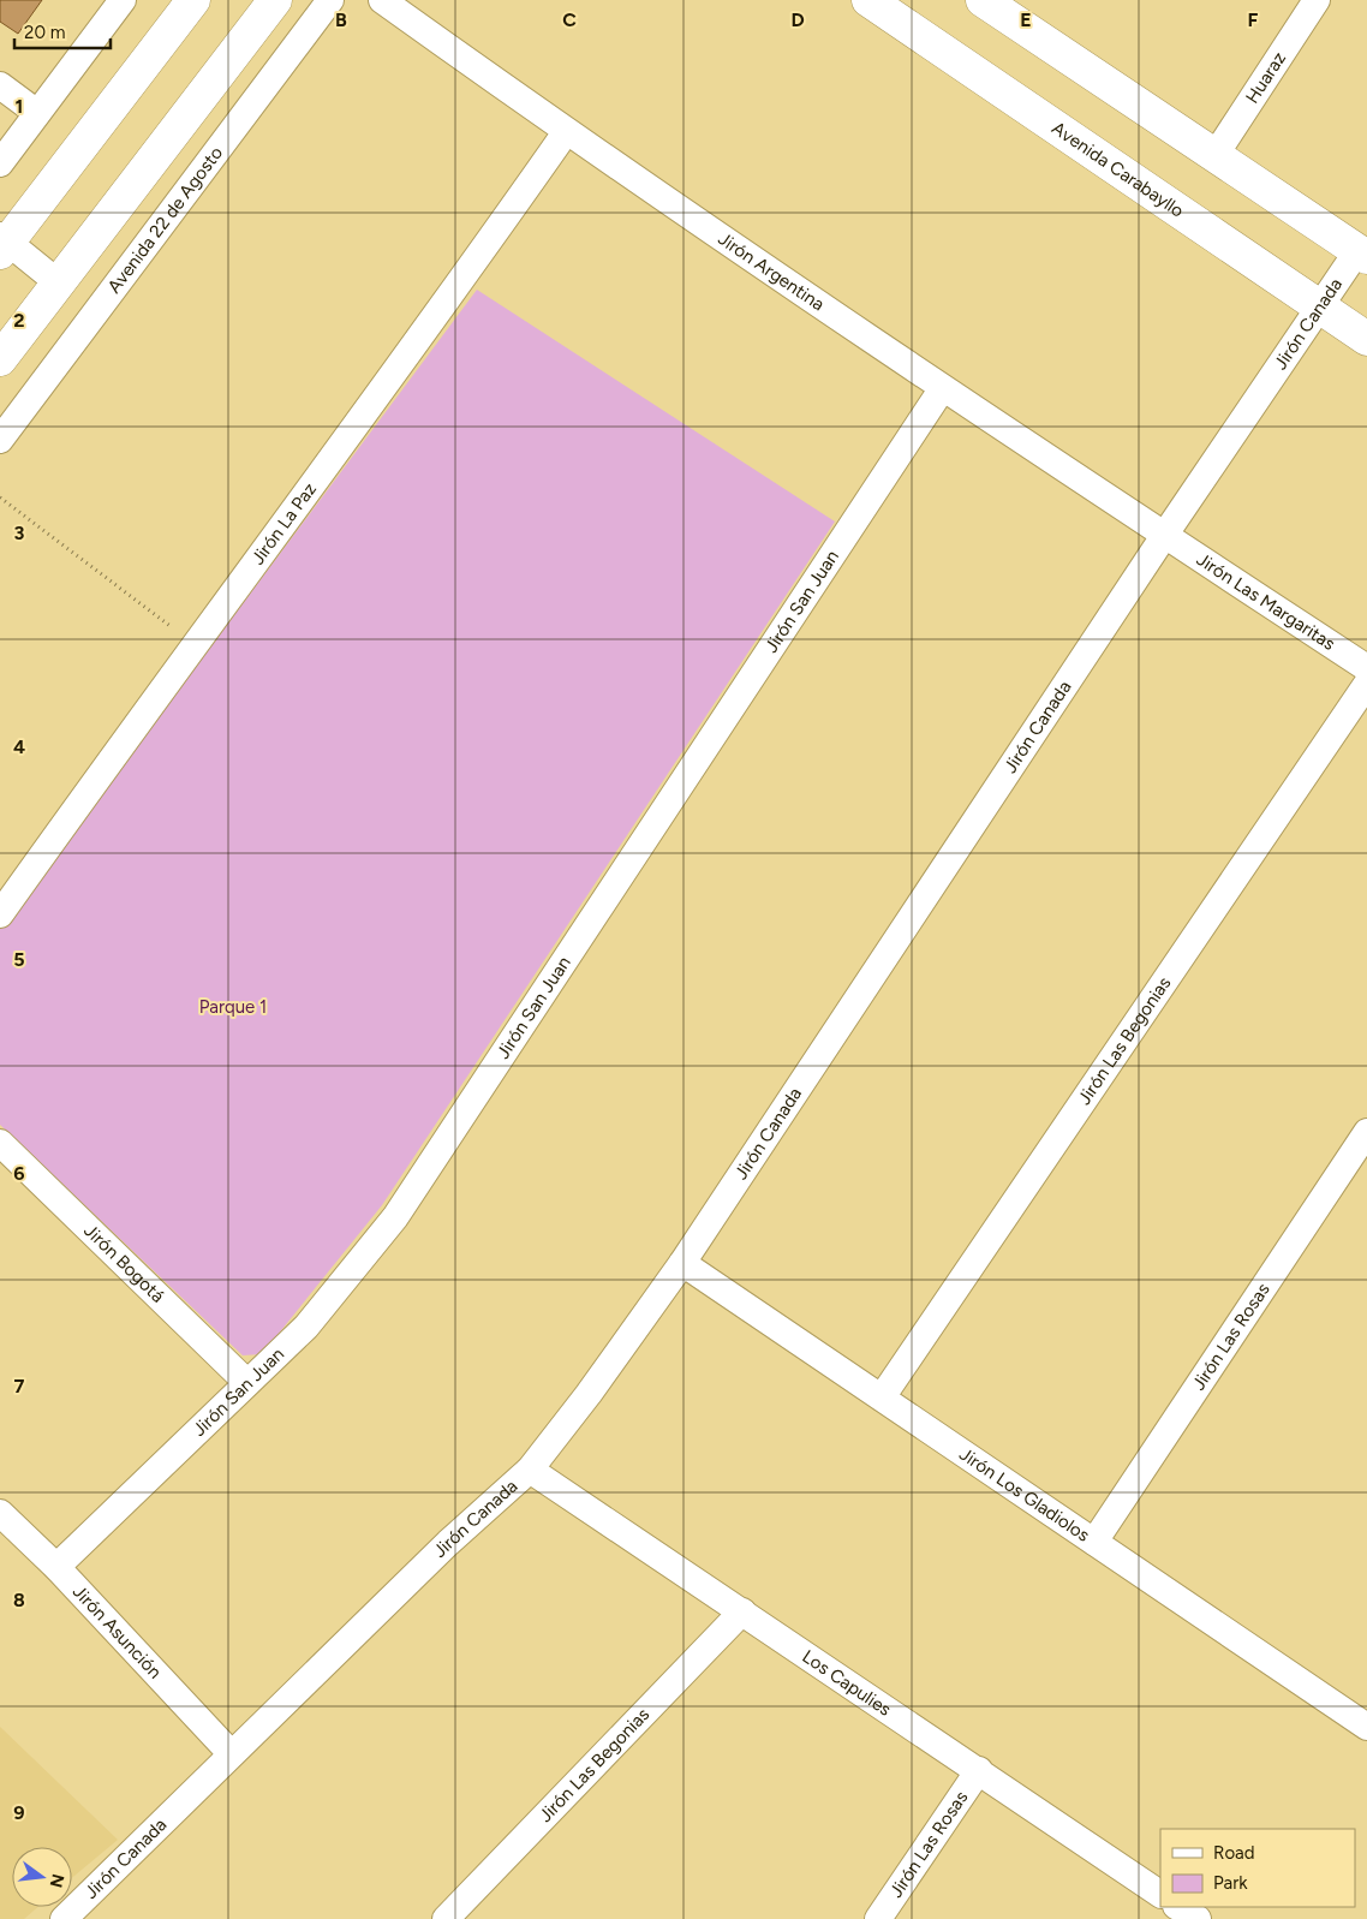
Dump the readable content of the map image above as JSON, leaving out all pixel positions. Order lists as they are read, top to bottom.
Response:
{
  "streets": {
    "main road": ["Avenida Carabayllo"],
    "street": [
      "Huaraz",
      "Avenida 22 de Agosto",
      "Jirón Argentina",
      "Jirón Canada",
      "Jirón La Paz",
      "Jirón San Juan",
      "Jirón Las Margaritas",
      "Jirón Las Begonias",
      "Jirón Bogotá",
      "Jirón Las Rosas",
      "Jirón Los Gladiolos",
      "Jirón Asunción",
      "Los Capulies"
    ]
  },
  "crossings": [
    ["Avenida Carabayllo", "Jirón Canada"],
    ["Jirón Argentina", "Jirón Canada"],
    ["Jirón Argentina", "Jirón La Paz"],
    ["Jirón Argentina", "Jirón San Juan"],
    ["Jirón Argentina", "Jirón Las Margaritas"],
    ["Jirón Canada", "Jirón Las Margaritas"],
    ["Jirón Canada", "Jirón Los Gladiolos"],
    ["Jirón Canada", "Jirón Asunción"],
    ["Jirón Canada", "Los Capulies"],
    ["Jirón San Juan", "Jirón Bogotá"],
    ["Jirón San Juan", "Jirón Asunción"],
    ["Jirón Las Begonias", "Jirón Los Gladiolos"],
    ["Jirón Las Begonias", "Los Capulies"],
    ["Jirón Las Rosas", "Jirón Los Gladiolos"],
    ["Jirón Las Rosas", "Los Capulies"]
  ],
  "parks": ["Parque 1"],
  "legend": ["Road", "Park"],
  "scale_bar": "20 m",
  "north": "right",
  "grid": {
    "columns": [
      "B",
      "C",
      "D",
      "E",
      "F"
    ],
    "rows": [
      "1",
      "2",
      "3",
      "4",
      "5",
      "6",
      "7",
      "8",
      "9"
    ]
  }
}
